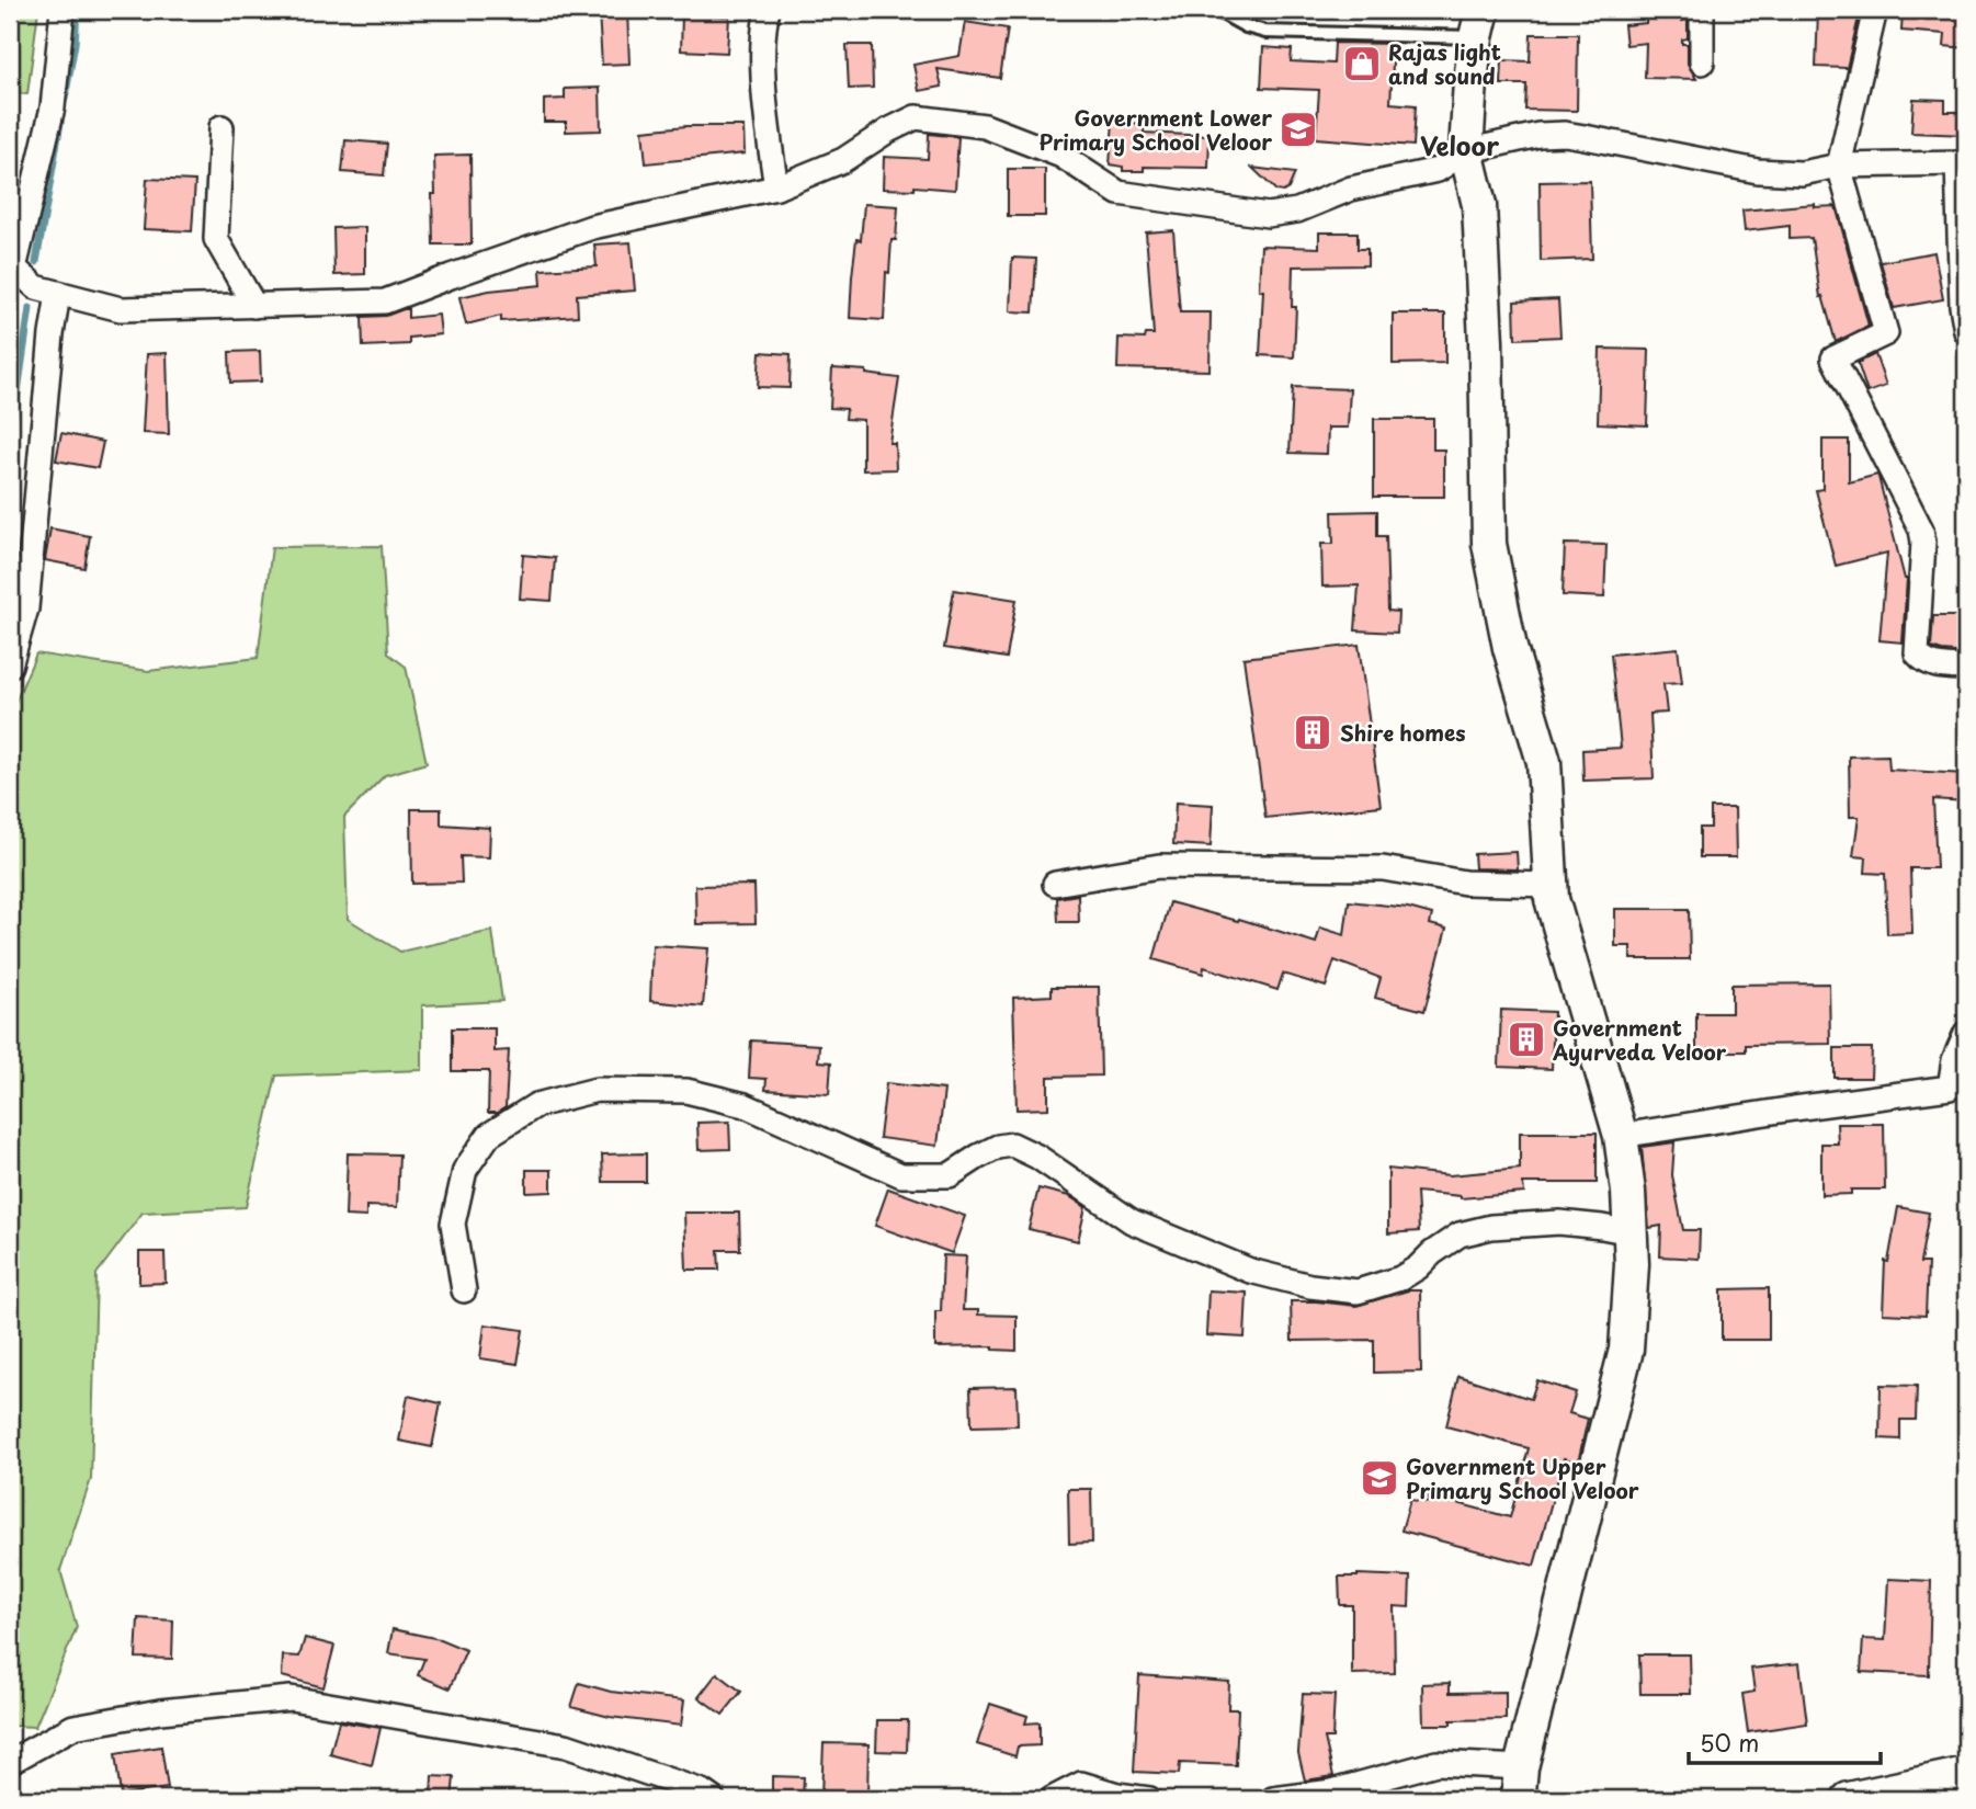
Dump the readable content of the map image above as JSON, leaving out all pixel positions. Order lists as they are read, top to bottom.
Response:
{
  "districts": ["Veloor"],
  "places": {
    "shop": ["Rajas light and sound"],
    "school or university": ["Government Lower Primary School Veloor", "Government Upper Primary School Veloor"],
    "building": ["Shire homes", "Government Ayurveda Veloor"]
  },
  "scale_bar": "50 m"
}
